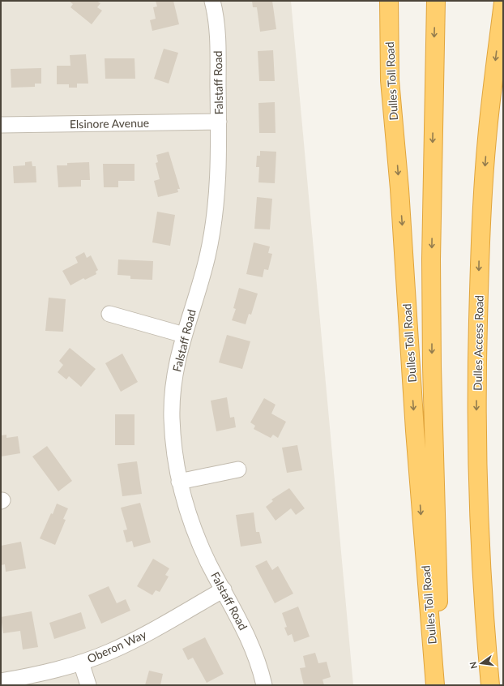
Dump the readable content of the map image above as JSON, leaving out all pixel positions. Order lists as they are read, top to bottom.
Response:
{
  "streets": {
    "highway": ["Dulles Toll Road", "Dulles Access Road"],
    "street": ["Falstaff Road", "Elsinore Avenue", "Oberon Way"]
  },
  "crossings": [
    ["Falstaff Road", "Elsinore Avenue"],
    ["Falstaff Road", "Oberon Way"]
  ],
  "north": "left"
}
